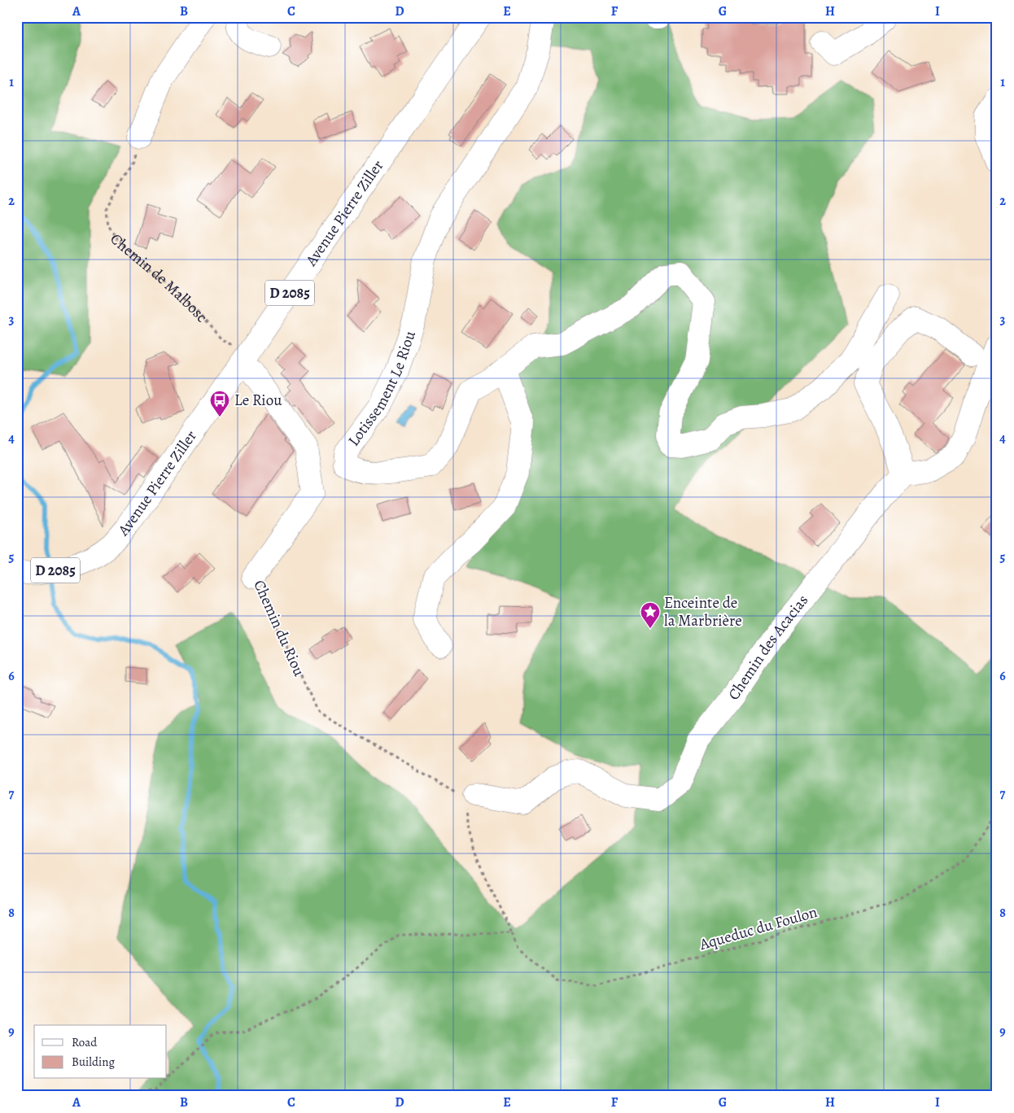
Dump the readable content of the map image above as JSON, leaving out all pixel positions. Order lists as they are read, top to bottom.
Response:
{
  "streets": {
    "street": [
      "Avenue Pierre Ziller",
      "D 2085",
      "Lotissement Le Riou",
      "Chemin du Riou",
      "Chemin des Acacias"
    ],
    "path": ["Chemin de Malbosc", "Aqueduc du Foulon"]
  },
  "crossings": [
    ["Avenue Pierre Ziller", "Chemin du Riou"],
    ["Chemin du Riou", "Chemin des Acacias"],
    ["Chemin du Riou", "Aqueduc du Foulon"],
    ["Chemin des Acacias", "Aqueduc du Foulon"]
  ],
  "places": {
    "bus stop": ["Le Riou"],
    "place": ["Enceinte de la Marbrière"]
  },
  "legend": ["Road", "Building"],
  "grid": {
    "columns": [
      "A",
      "B",
      "C",
      "D",
      "E",
      "F",
      "G",
      "H",
      "I"
    ],
    "rows": [
      "1",
      "2",
      "3",
      "4",
      "5",
      "6",
      "7",
      "8",
      "9"
    ]
  }
}
